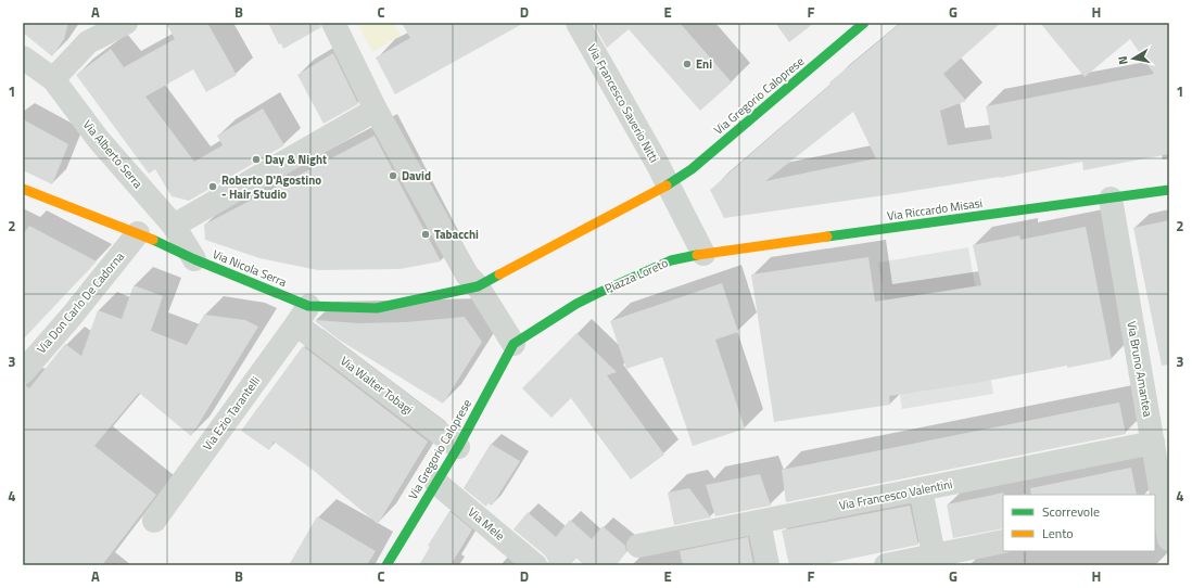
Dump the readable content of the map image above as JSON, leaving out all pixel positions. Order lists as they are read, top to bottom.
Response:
{
  "streets": {
    "street": [
      "Via Gregorio Caloprese",
      "Via Francesco Saverio Nitti",
      "Via Alberto Serra",
      "Via Riccardo Misasi",
      "Via Nicola Serra",
      "Piazza Loreto",
      "Via Don Carlo De Cadorna",
      "Via Bruno Amantea",
      "Via Walter Tobagi",
      "Via Ezio Tarantelli",
      "Via Francesco Valentini",
      "Via Mele"
    ]
  },
  "crossings": [
    ["Via Gregorio Caloprese", "Via Francesco Saverio Nitti"],
    ["Via Gregorio Caloprese", "Piazza Loreto"],
    ["Via Gregorio Caloprese", "Via Walter Tobagi"],
    ["Via Gregorio Caloprese", "Via Mele"],
    ["Via Alberto Serra", "Via Nicola Serra"],
    ["Via Riccardo Misasi", "Piazza Loreto"],
    ["Via Riccardo Misasi", "Via Bruno Amantea"],
    ["Via Nicola Serra", "Via Don Carlo De Cadorna"],
    ["Via Nicola Serra", "Via Walter Tobagi"],
    ["Via Nicola Serra", "Via Ezio Tarantelli"],
    ["Via Bruno Amantea", "Via Francesco Valentini"],
    ["Via Walter Tobagi", "Via Ezio Tarantelli"]
  ],
  "places": [
    "Eni",
    "Day & Night",
    "David",
    "Roberto D'Agostino - Hair Studio",
    "Tabacchi"
  ],
  "legend": ["Scorrevole", "Lento"],
  "north": "left",
  "grid": {
    "columns": [
      "A",
      "B",
      "C",
      "D",
      "E",
      "F",
      "G",
      "H"
    ],
    "rows": [
      "1",
      "2",
      "3",
      "4"
    ]
  }
}
